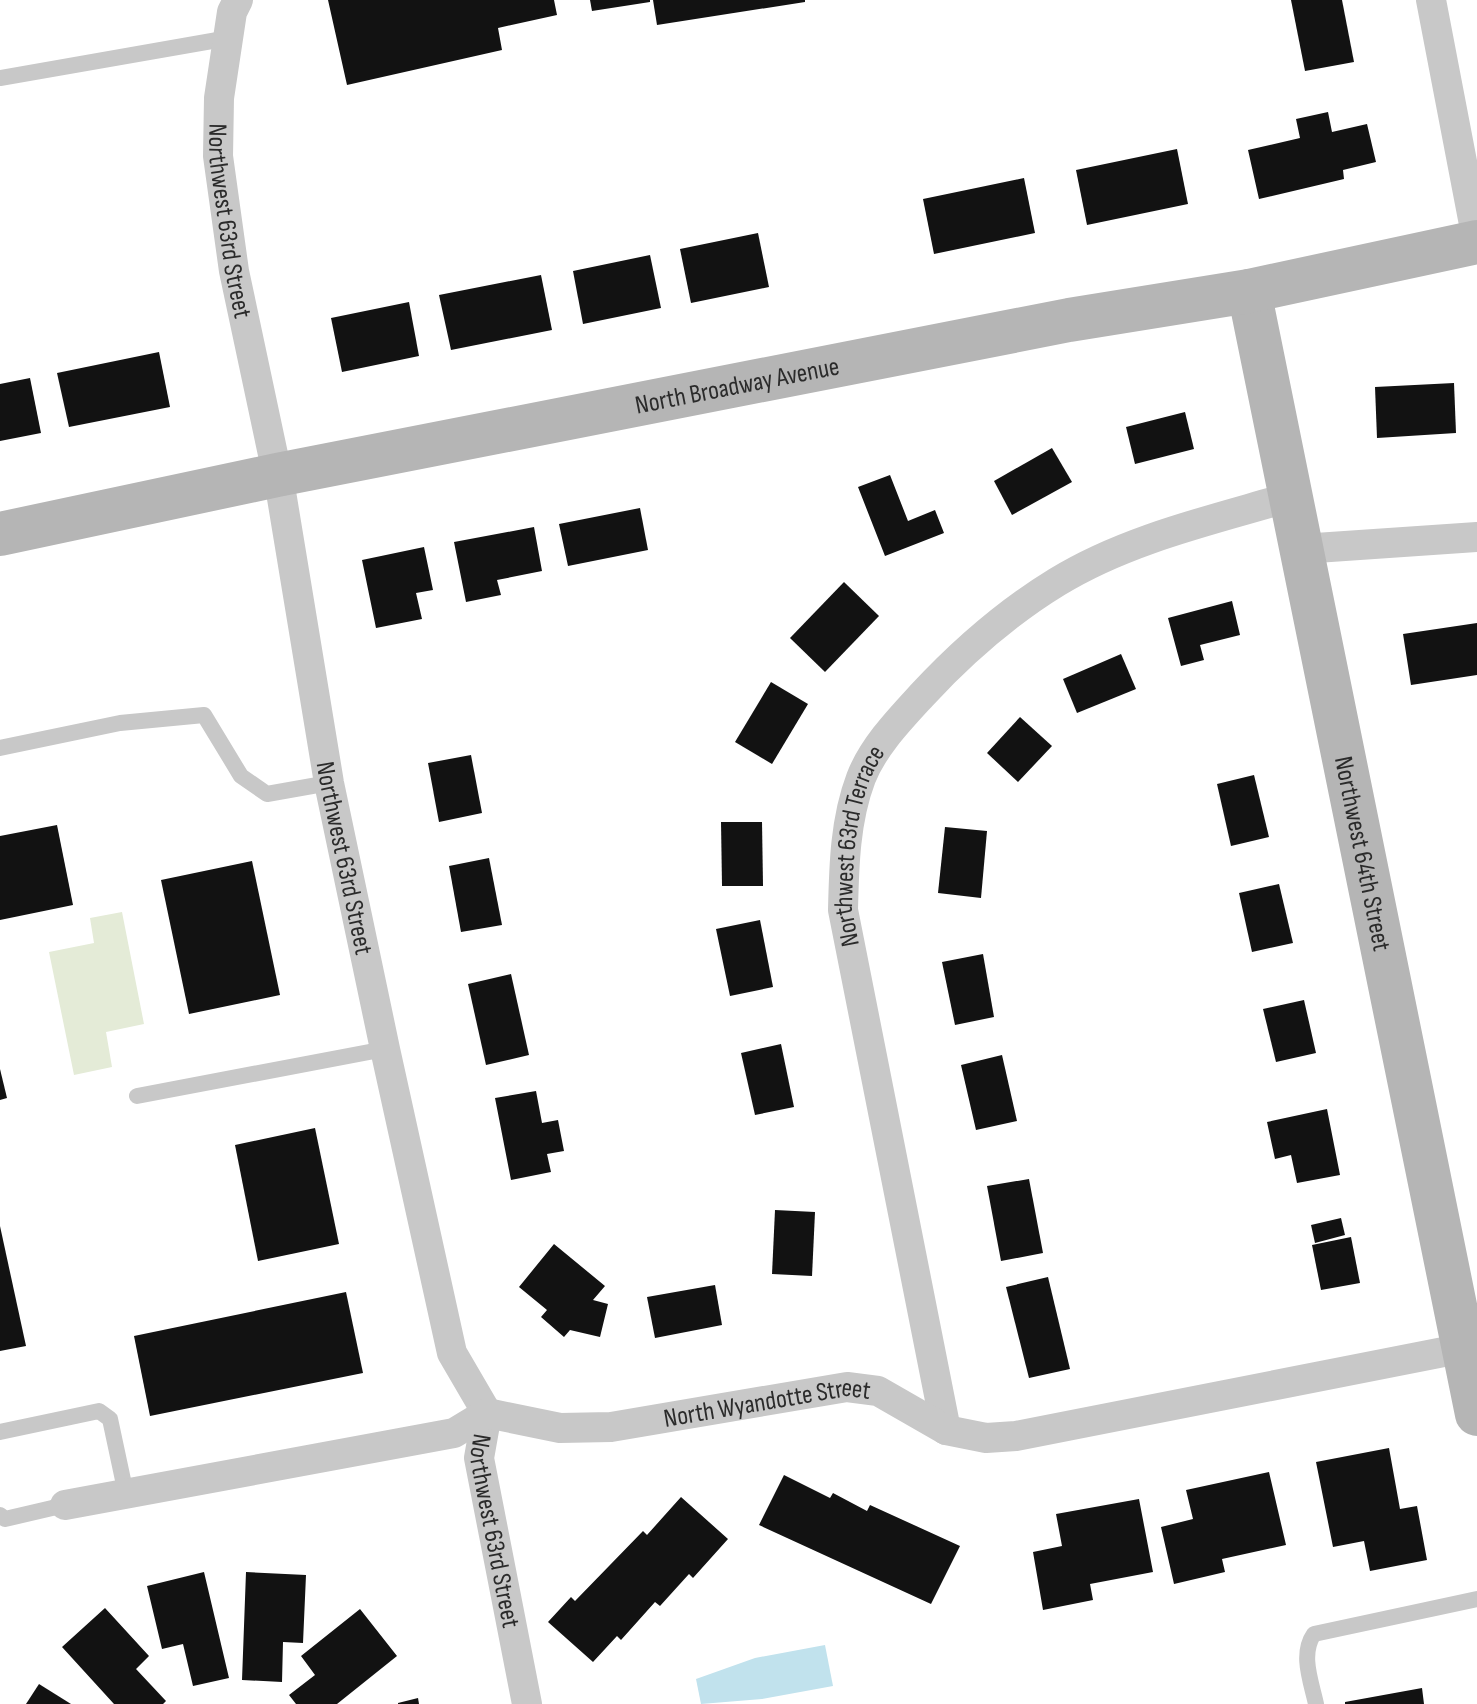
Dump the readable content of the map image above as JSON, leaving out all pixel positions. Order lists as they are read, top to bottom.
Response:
{
  "streets": {
    "street": [
      "Northwest 63rd Street",
      "North Broadway Avenue",
      "Northwest 63rd Terrace",
      "Northwest 64th Street",
      "North Wyandotte Street"
    ]
  },
  "crossings": [
    ["Northwest 63rd Street", "North Broadway Avenue"],
    ["Northwest 63rd Street", "North Wyandotte Street"],
    ["North Broadway Avenue", "Northwest 64th Street"],
    ["Northwest 63rd Terrace", "Northwest 64th Street"],
    ["Northwest 63rd Terrace", "North Wyandotte Street"],
    ["Northwest 64th Street", "North Wyandotte Street"]
  ]
}
